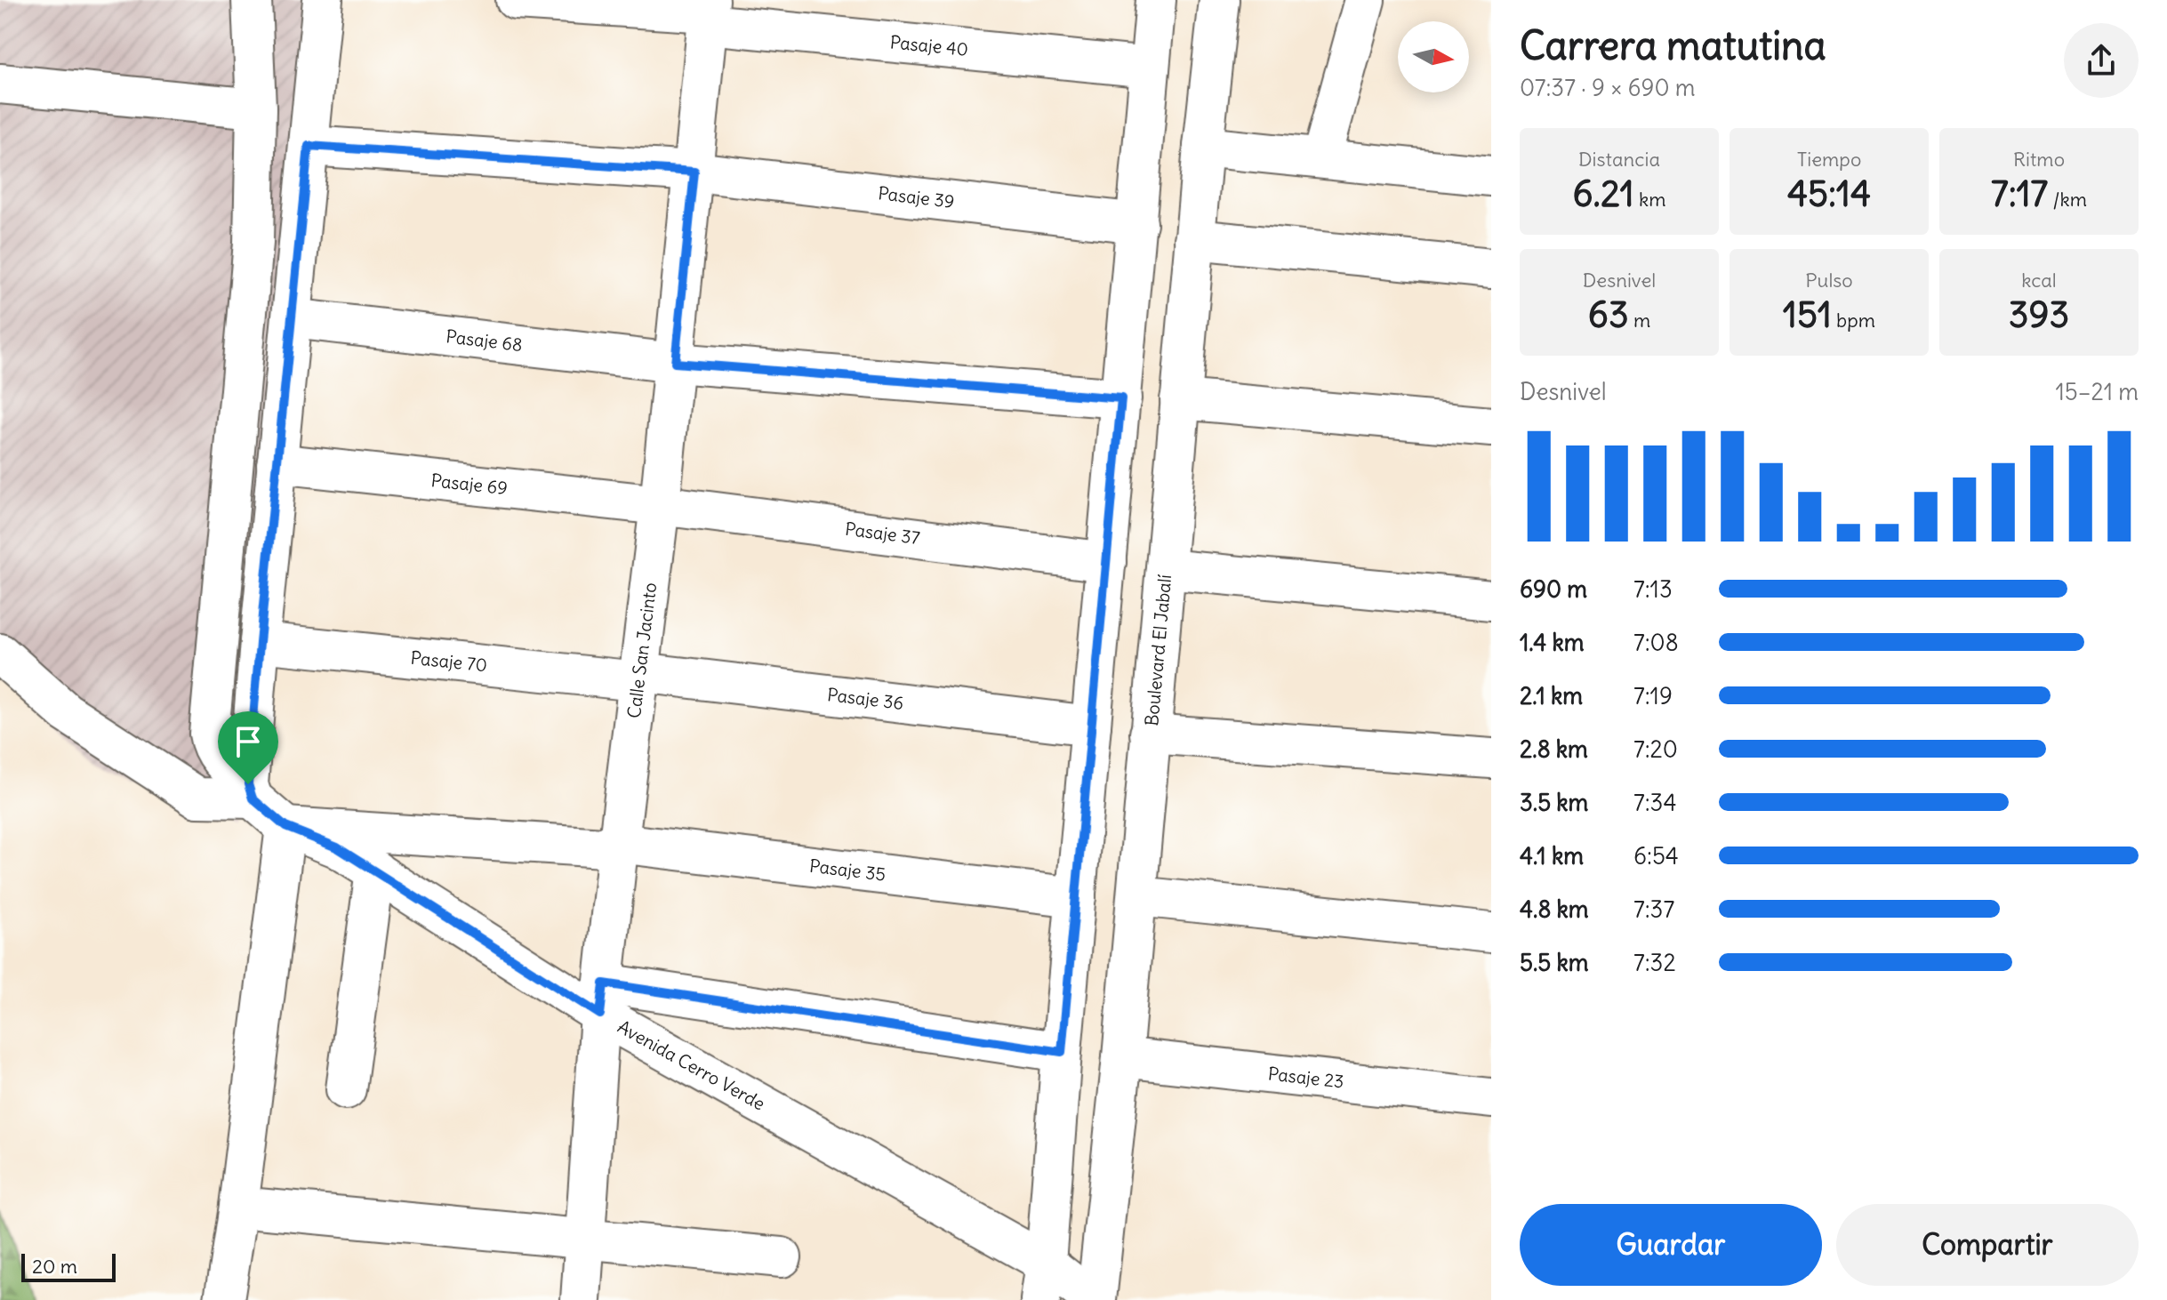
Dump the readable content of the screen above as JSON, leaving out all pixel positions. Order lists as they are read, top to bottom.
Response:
{
  "streets": {
    "street": [
      "Pasaje 40",
      "Pasaje 39",
      "Pasaje 68",
      "Pasaje 69",
      "Pasaje 37",
      "Calle San Jacinto",
      "Boulevard El Jabalí",
      "Pasaje 70",
      "Pasaje 36",
      "Pasaje 35",
      "Avenida Cerro Verde",
      "Pasaje 23"
    ]
  },
  "crossings": [
    ["Pasaje 40", "Calle San Jacinto"],
    ["Pasaje 39", "Calle San Jacinto"],
    ["Pasaje 68", "Calle San Jacinto"],
    ["Pasaje 69", "Pasaje 37"],
    ["Pasaje 69", "Calle San Jacinto"],
    ["Pasaje 37", "Calle San Jacinto"],
    ["Calle San Jacinto", "Pasaje 70"],
    ["Calle San Jacinto", "Pasaje 36"],
    ["Calle San Jacinto", "Pasaje 35"],
    ["Calle San Jacinto", "Avenida Cerro Verde"],
    ["Boulevard El Jabalí", "Avenida Cerro Verde"],
    ["Boulevard El Jabalí", "Pasaje 23"],
    ["Pasaje 70", "Pasaje 36"],
    ["Pasaje 35", "Avenida Cerro Verde"]
  ],
  "scale_bar": "20 m",
  "north": "right",
  "page": {
    "heading": ["Carrera matutina", "07:37 · 9 × 690 m"],
    "stats": [
      ["Distancia", "6.21 km"],
      ["Tiempo", "45:14"],
      ["Ritmo", "7:17 /km"],
      ["Desnivel", "63 m"],
      ["Pulso", "151 bpm"],
      ["kcal", "393"]
    ],
    "chart": ["Desnivel", "15–21 m"],
    "list": [
      {
        "name": "690 m",
        "note": "7:13"
      },
      {
        "name": "1.4 km",
        "note": "7:08"
      },
      {
        "name": "2.1 km",
        "note": "7:19"
      },
      {
        "name": "2.8 km",
        "note": "7:20"
      },
      {
        "name": "3.5 km",
        "note": "7:34"
      },
      {
        "name": "4.1 km",
        "note": "6:54"
      },
      {
        "name": "4.8 km",
        "note": "7:37"
      },
      {
        "name": "5.5 km",
        "note": "7:32"
      }
    ],
    "buttons": ["Guardar", "Compartir"],
    "scale": "20 m"
  }
}
